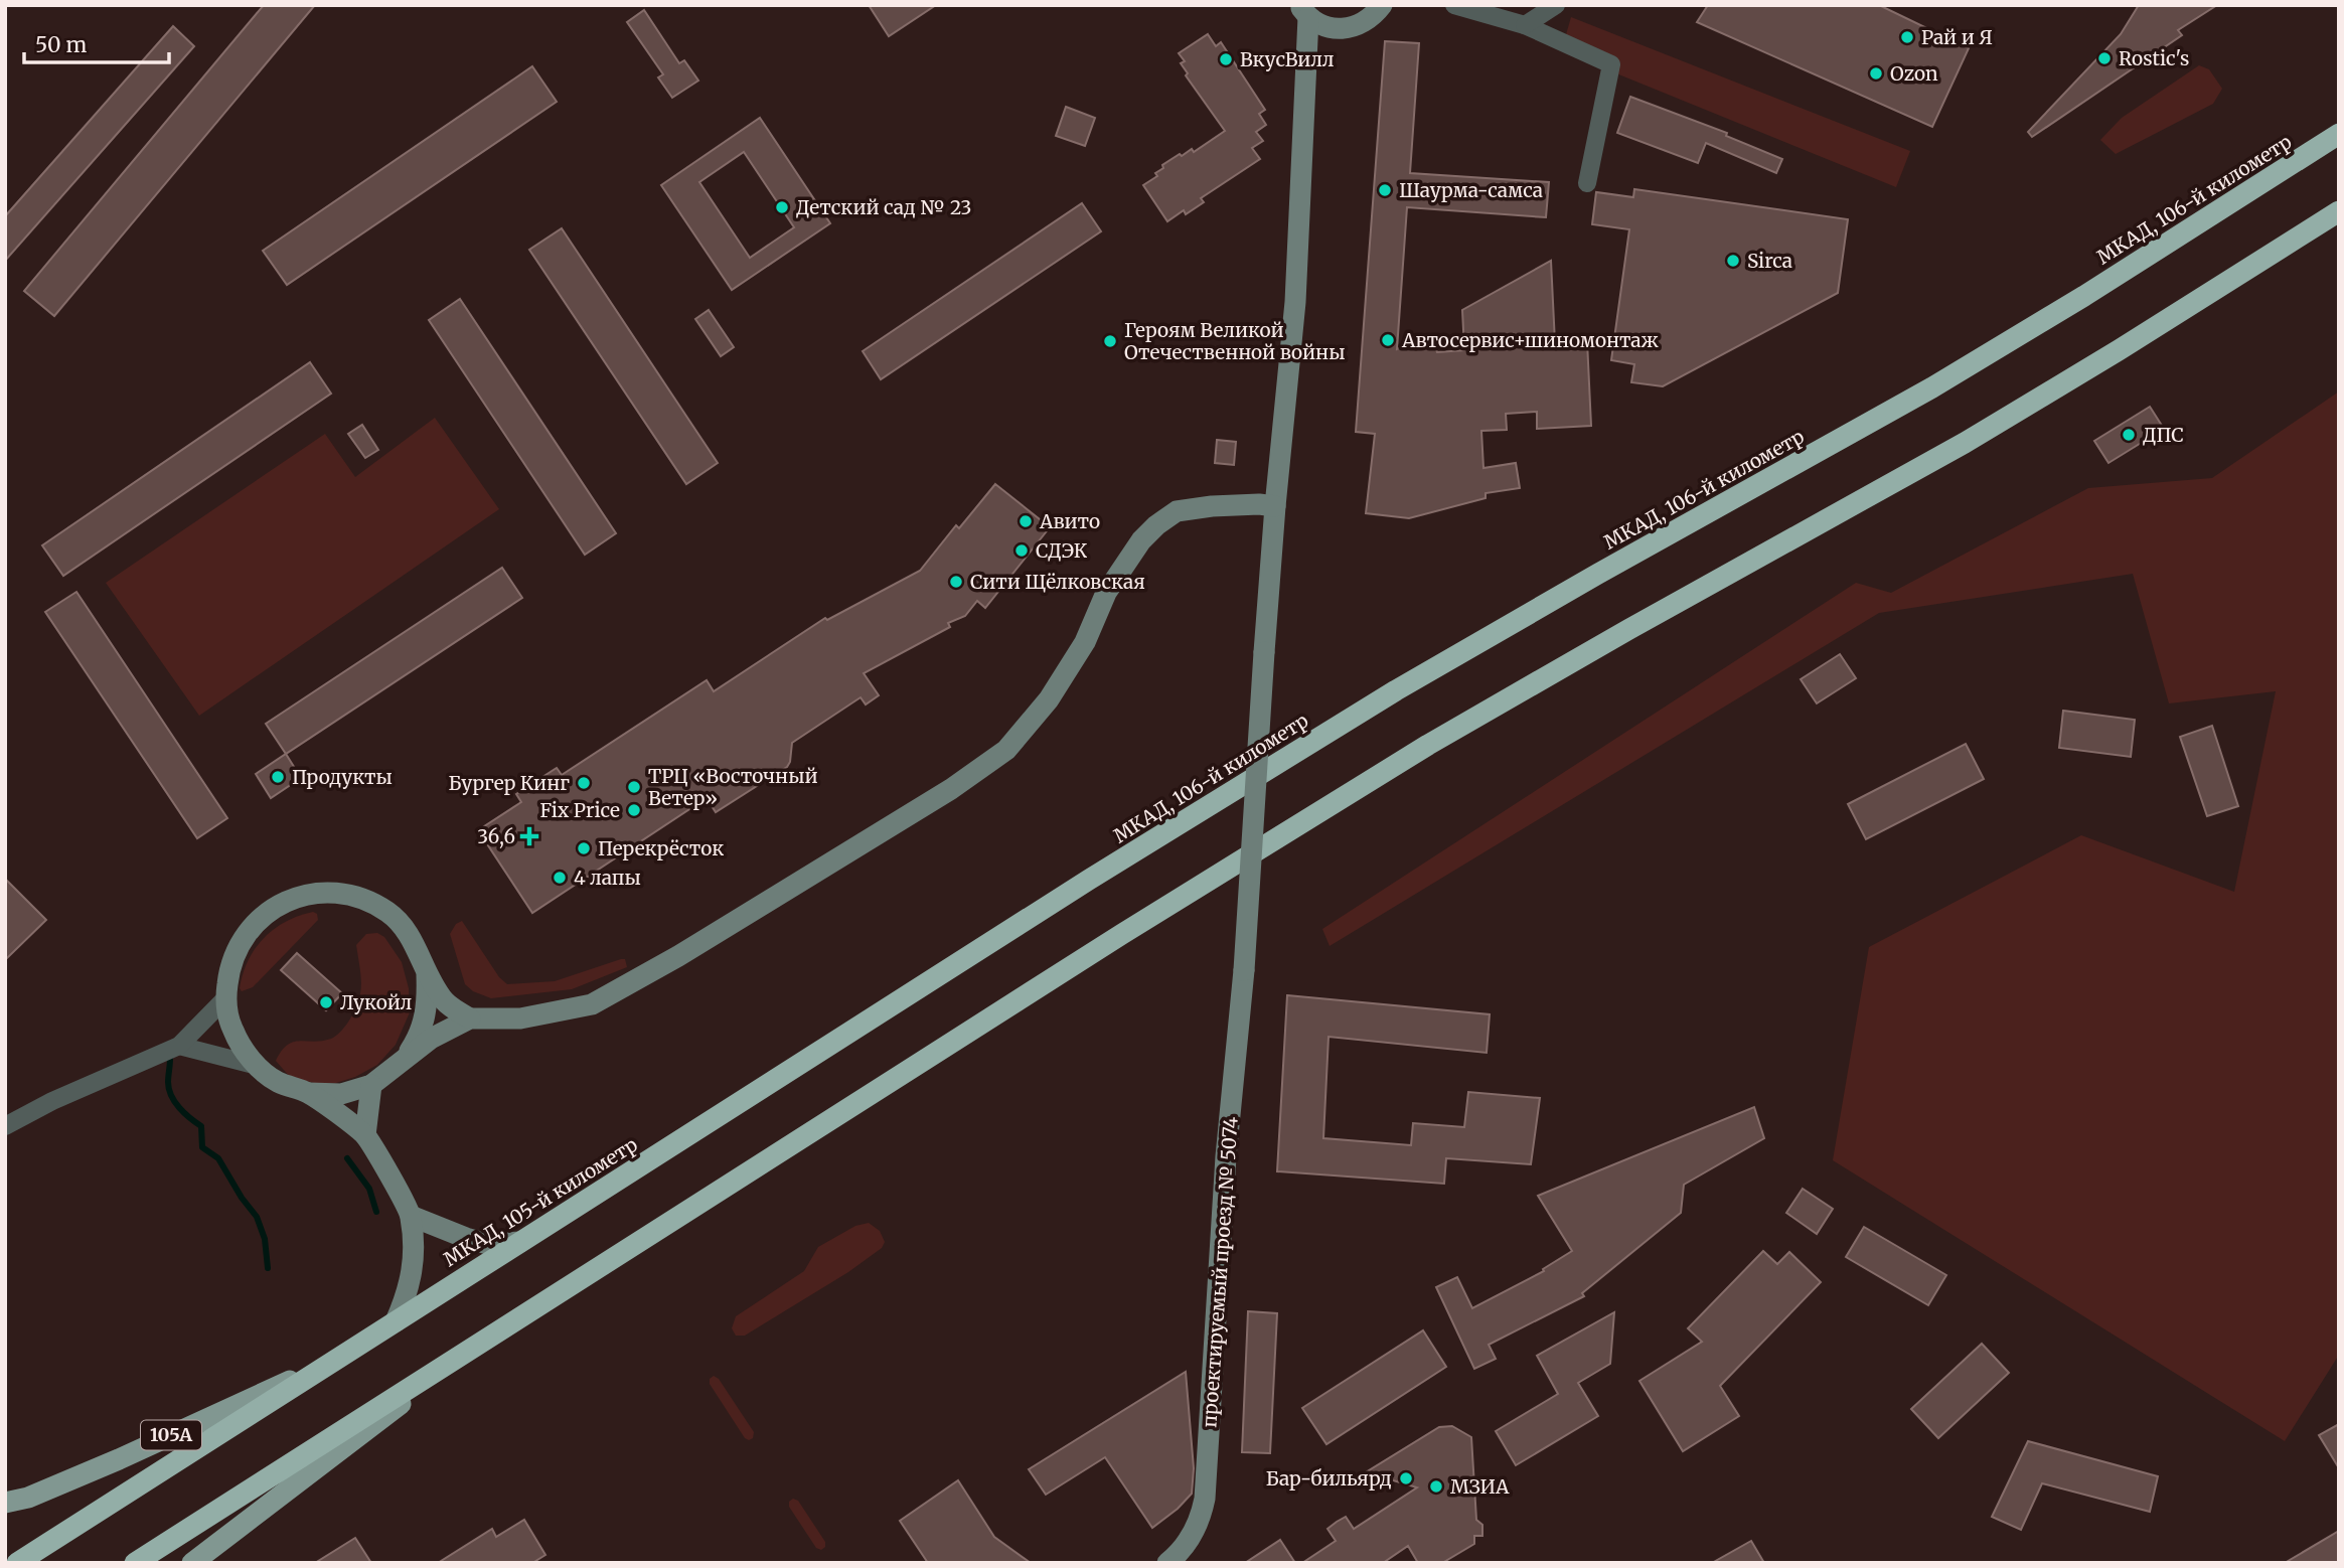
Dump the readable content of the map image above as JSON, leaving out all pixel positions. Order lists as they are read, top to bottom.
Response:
{
  "streets": {
    "highway": ["МКАД, 106-й километр", "МКАД, 105-й километр"],
    "main road": ["105A"],
    "street": ["проектируемый проезд № 5074"]
  },
  "crossings": [
    ["МКАД, 106-й километр", "МКАД, 105-й километр"],
    ["МКАД, 105-й километр", "105A"]
  ],
  "places": {
    "other": [
      "Рай и Я",
      "Rostic's",
      "ВкусВилл",
      "Ozon",
      "Шаурма-самса",
      "Детский сад № 23",
      "Sirca",
      "Автосервис+шиномонтаж",
      "Героям Великой Отечественной войны",
      "ДПС",
      "Авито",
      "СДЭК",
      "Сити Щёлковская",
      "Продукты",
      "Бургер Кинг",
      "ТРЦ «Восточный Ветер»",
      "Fix Price",
      "Перекрёсток",
      "4 лапы",
      "Лукойл",
      "Бар-бильярд",
      "МЗИА"
    ],
    "health": ["36,6"]
  },
  "scale_bar": "50 m"
}
